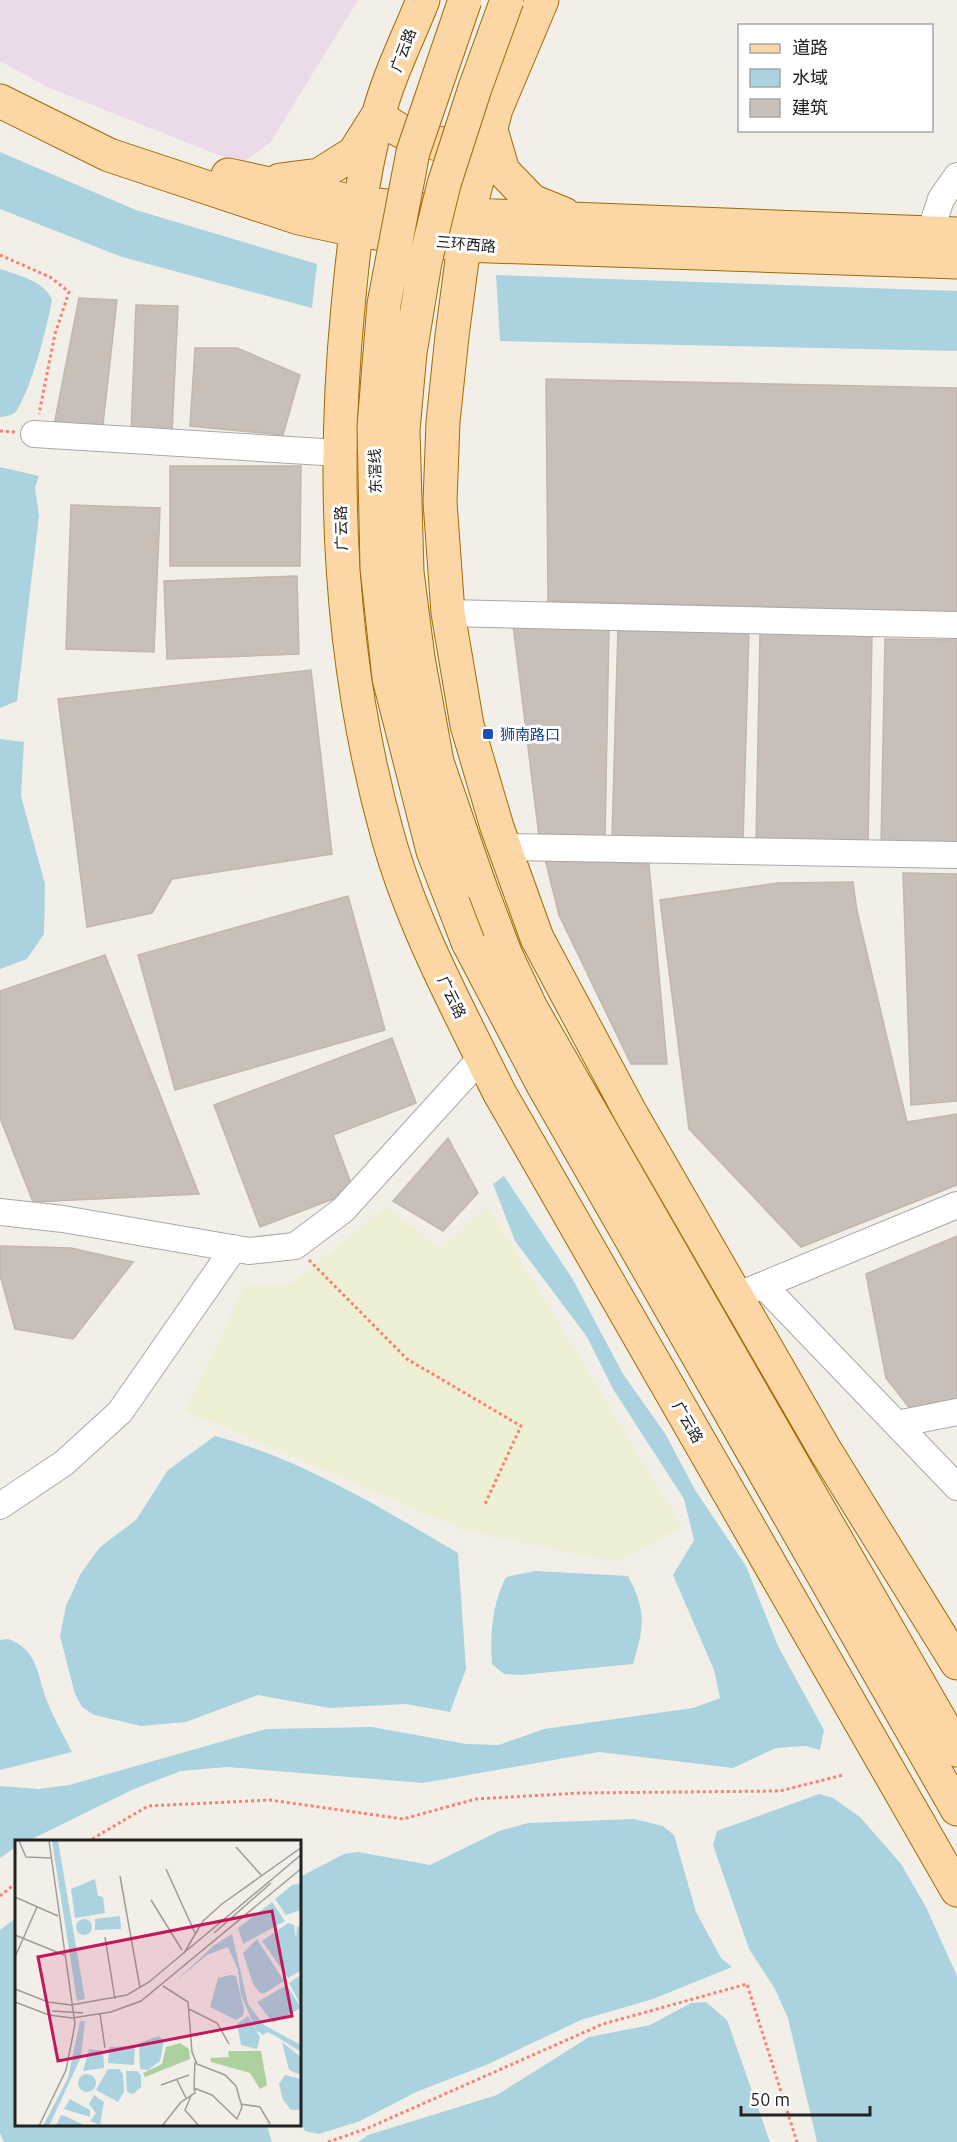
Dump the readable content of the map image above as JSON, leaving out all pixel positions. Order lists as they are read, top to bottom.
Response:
{
  "streets": {
    "main road": ["广云路", "三环西路", "东滘线"]
  },
  "crossings": [
    ["广云路", "三环西路"]
  ],
  "places": {
    "transit": ["狮南路口"]
  },
  "legend": ["道路", "水域", "建筑"],
  "scale_bar": "50 m"
}
